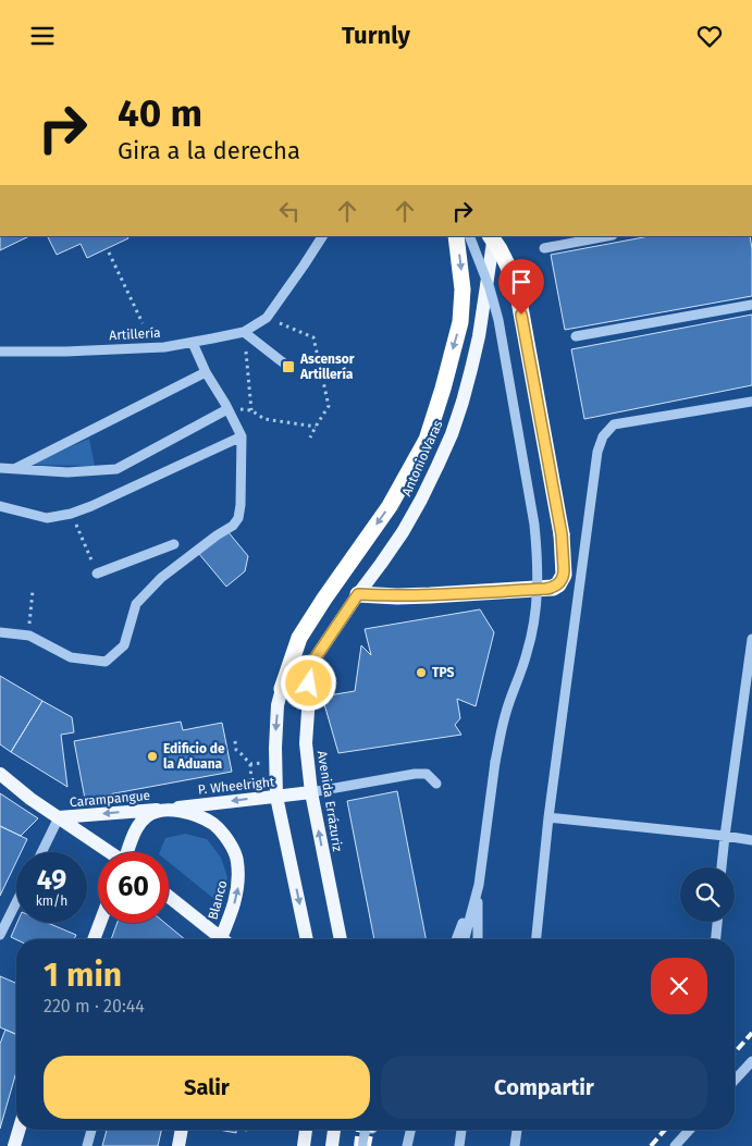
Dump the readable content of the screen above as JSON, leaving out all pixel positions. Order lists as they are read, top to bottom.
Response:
{
  "streets": {
    "main road": [
      "Antonio Varas",
      "P. Wheelright",
      "Carampangue",
      "Avenida Errázuriz",
      "Blanco"
    ],
    "street": ["Artillería"]
  },
  "crossings": [
    ["Antonio Varas", "Avenida Errázuriz"],
    ["P. Wheelright", "Carampangue"],
    ["P. Wheelright", "Avenida Errázuriz"],
    ["P. Wheelright", "Blanco"],
    ["Carampangue", "Blanco"]
  ],
  "one_way": ["P. Wheelright", "Carampangue"],
  "places": {
    "transit": ["Ascensor Artillería"],
    "other": ["TPS", "Edificio de la Aduana"]
  },
  "page": {
    "header": "Turnly",
    "turn": ["40 m", "Gira a la derecha"],
    "speed": "49 km/h",
    "limit": "60",
    "heading": ["1 min", "220 m · 20:44"],
    "buttons": ["Salir", "Compartir"]
  }
}
